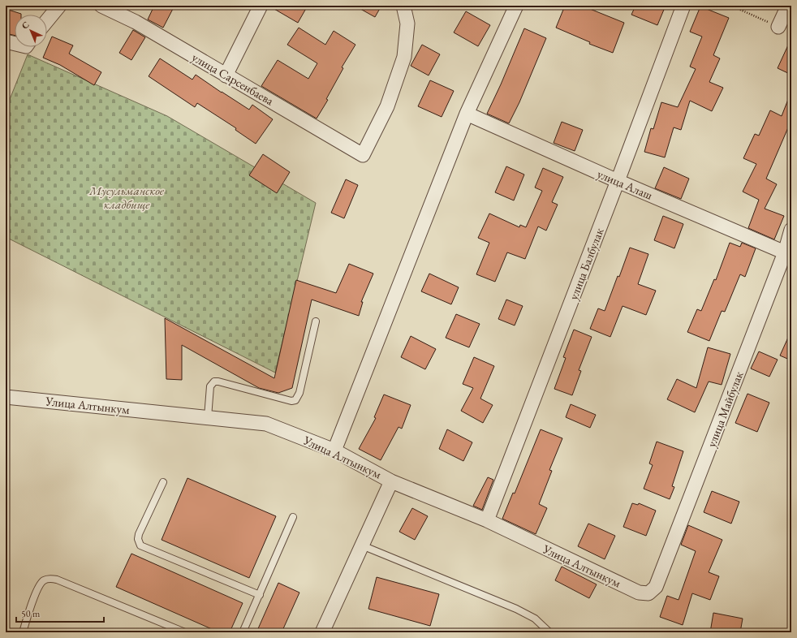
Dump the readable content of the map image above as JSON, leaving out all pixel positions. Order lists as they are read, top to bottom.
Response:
{
  "streets": {
    "street": [
      "улица Сарсенбаева",
      "улица Алаш",
      "улица Балбулак",
      "Улица Алтынкум",
      "улица Майбулак"
    ]
  },
  "crossings": [
    ["улица Алаш", "улица Балбулак"],
    ["улица Алаш", "улица Майбулак"],
    ["улица Балбулак", "Улица Алтынкум"],
    ["Улица Алтынкум", "улица Майбулак"]
  ],
  "parks": ["Мусульманское кладбище"],
  "scale_bar": "50 m",
  "north": "top left"
}
